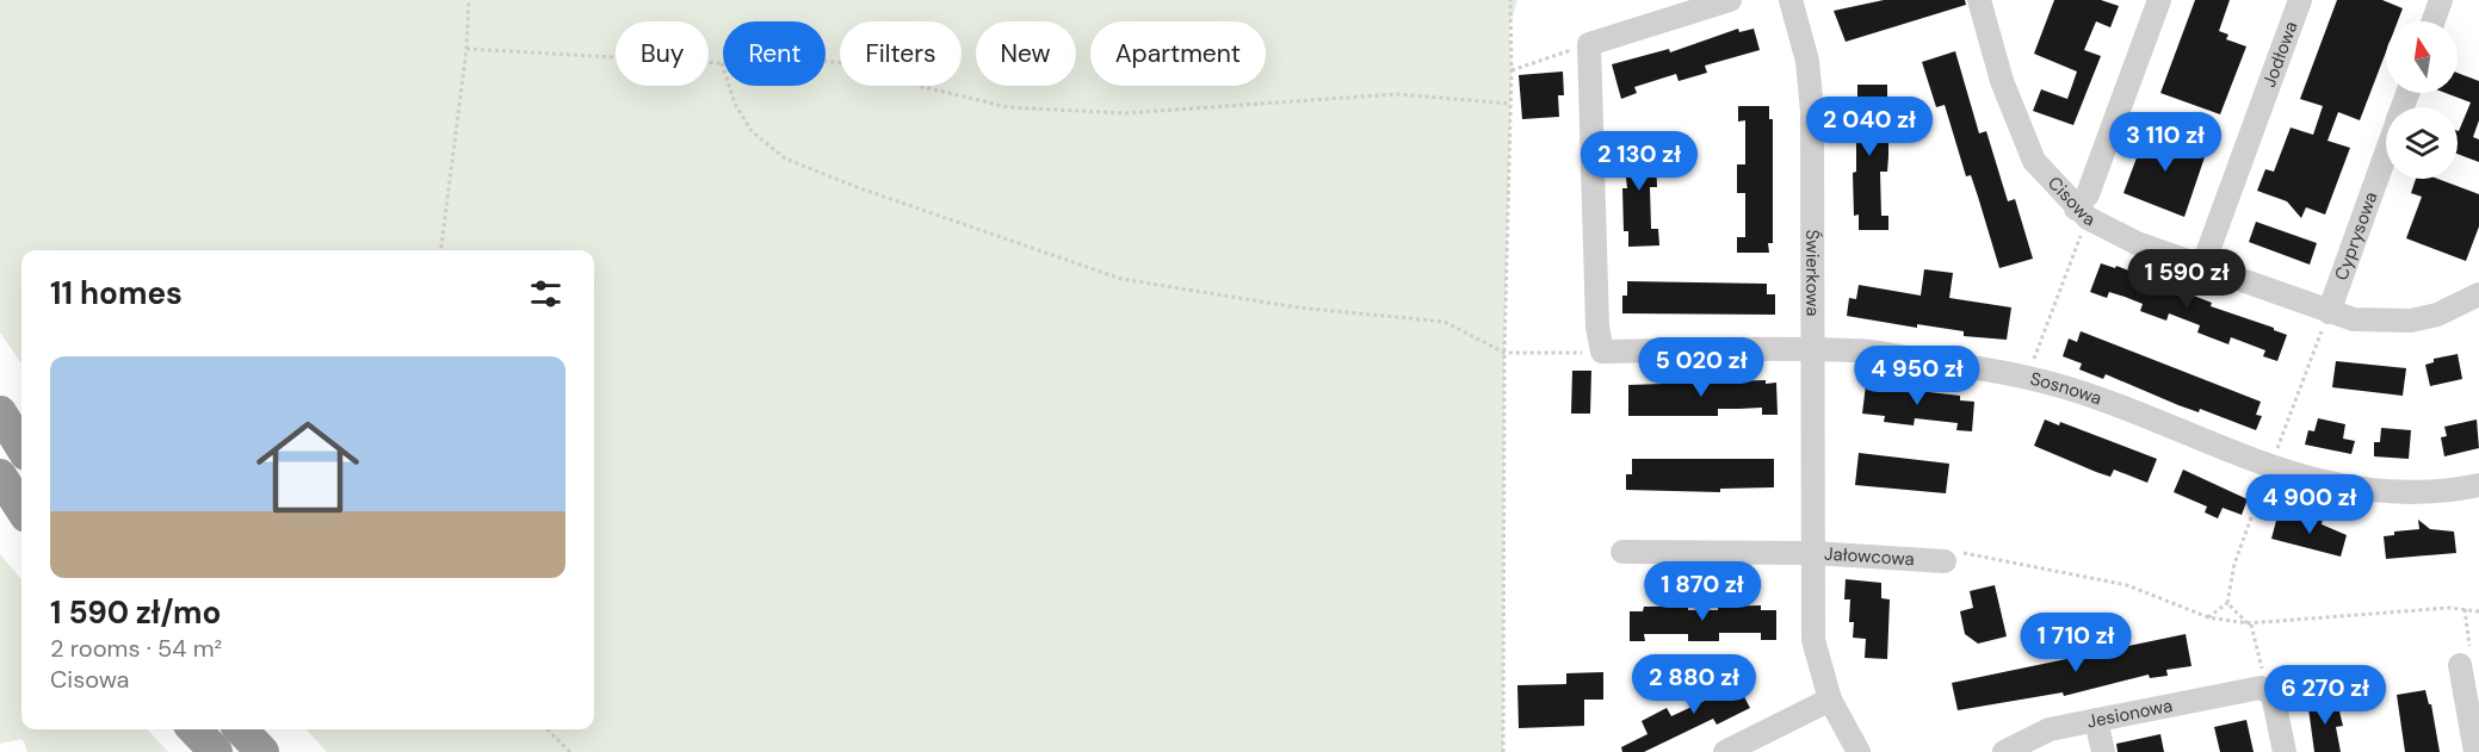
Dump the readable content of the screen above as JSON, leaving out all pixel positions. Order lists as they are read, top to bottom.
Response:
{
  "streets": {
    "street": [
      "Jodłowa",
      "Cisowa",
      "Cyprysowa",
      "Świerkowa",
      "Sosnowa",
      "Jałowcowa",
      "Jesionowa"
    ]
  },
  "crossings": [
    ["Jodłowa", "Cisowa"],
    ["Cisowa", "Cyprysowa"],
    ["Świerkowa", "Sosnowa"],
    ["Świerkowa", "Jałowcowa"]
  ],
  "north": "top",
  "page": {
    "chip": [
      "Buy",
      "Rent",
      "Filters",
      "New",
      "Apartment"
    ],
    "price": [
      "2 040 zł",
      "3 110 zł",
      "2 130 zł",
      "1 590 zł",
      "5 020 zł",
      "4 950 zł",
      "4 900 zł",
      "1 870 zł",
      "1 710 zł",
      "2 880 zł",
      "6 270 zł"
    ],
    "heading": "11 homes",
    "list": [
      {
        "name": "1 590 zł/mo",
        "note": "2 rooms · 54 m² · Cisowa"
      }
    ]
  }
}
